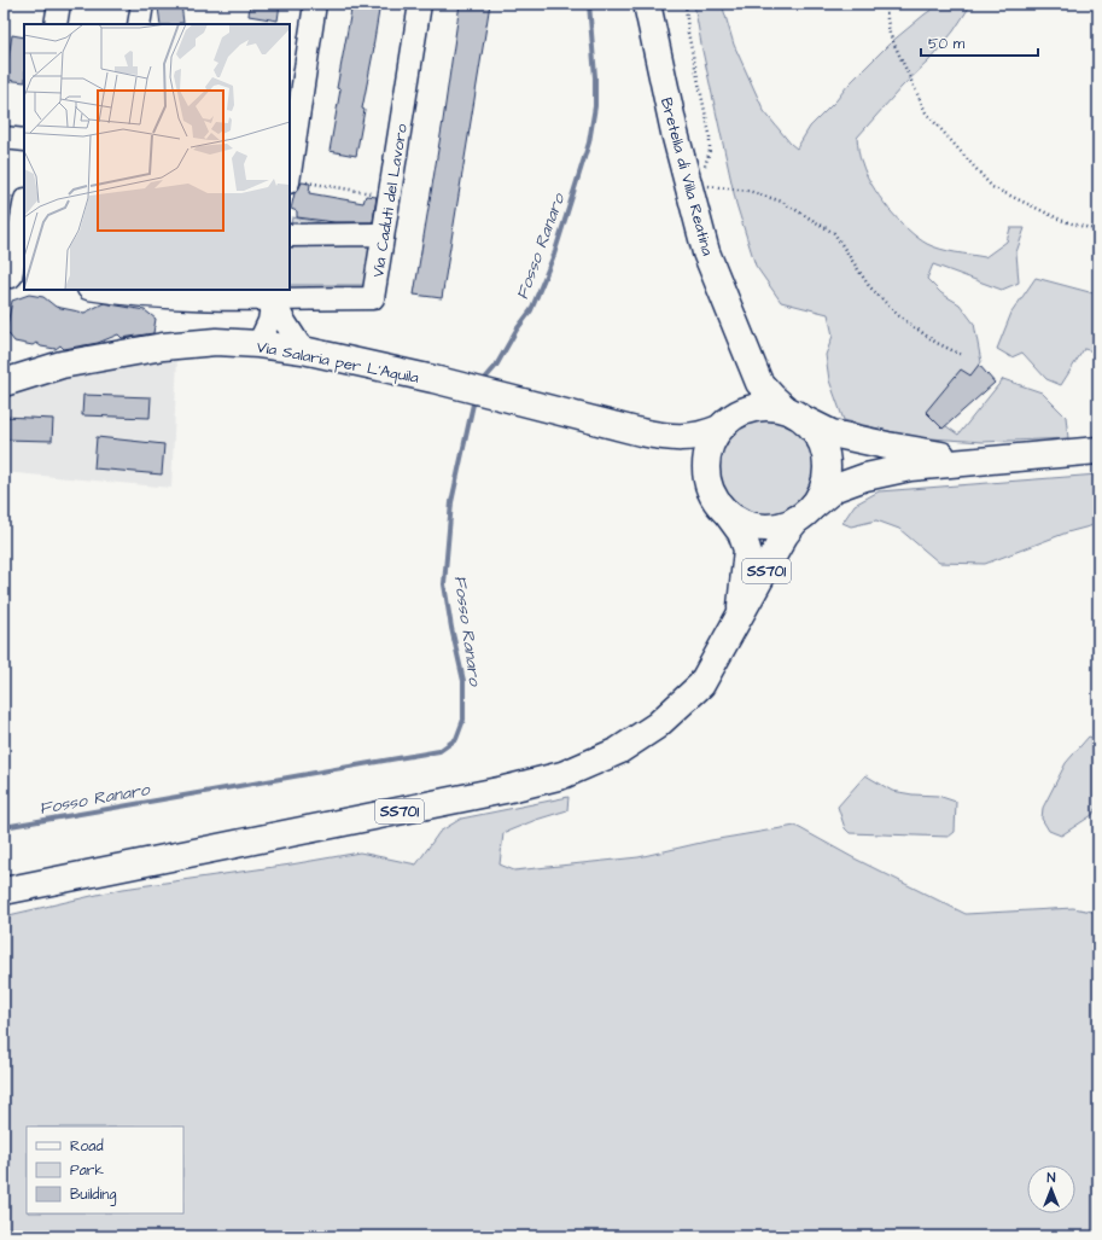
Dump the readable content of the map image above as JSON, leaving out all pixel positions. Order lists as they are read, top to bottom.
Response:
{
  "streets": {
    "main road": ["Bretella di Villa Reatina", "Via Salaria per L'Aquila", "SS701"],
    "street": ["Via Caduti del Lavoro"]
  },
  "crossings": [
    ["Via Salaria per L'Aquila", "SS701"]
  ],
  "water": ["Fosso Ranaro"],
  "legend": ["Road", "Park", "Building"],
  "scale_bar": "50 m",
  "north": "top"
}
